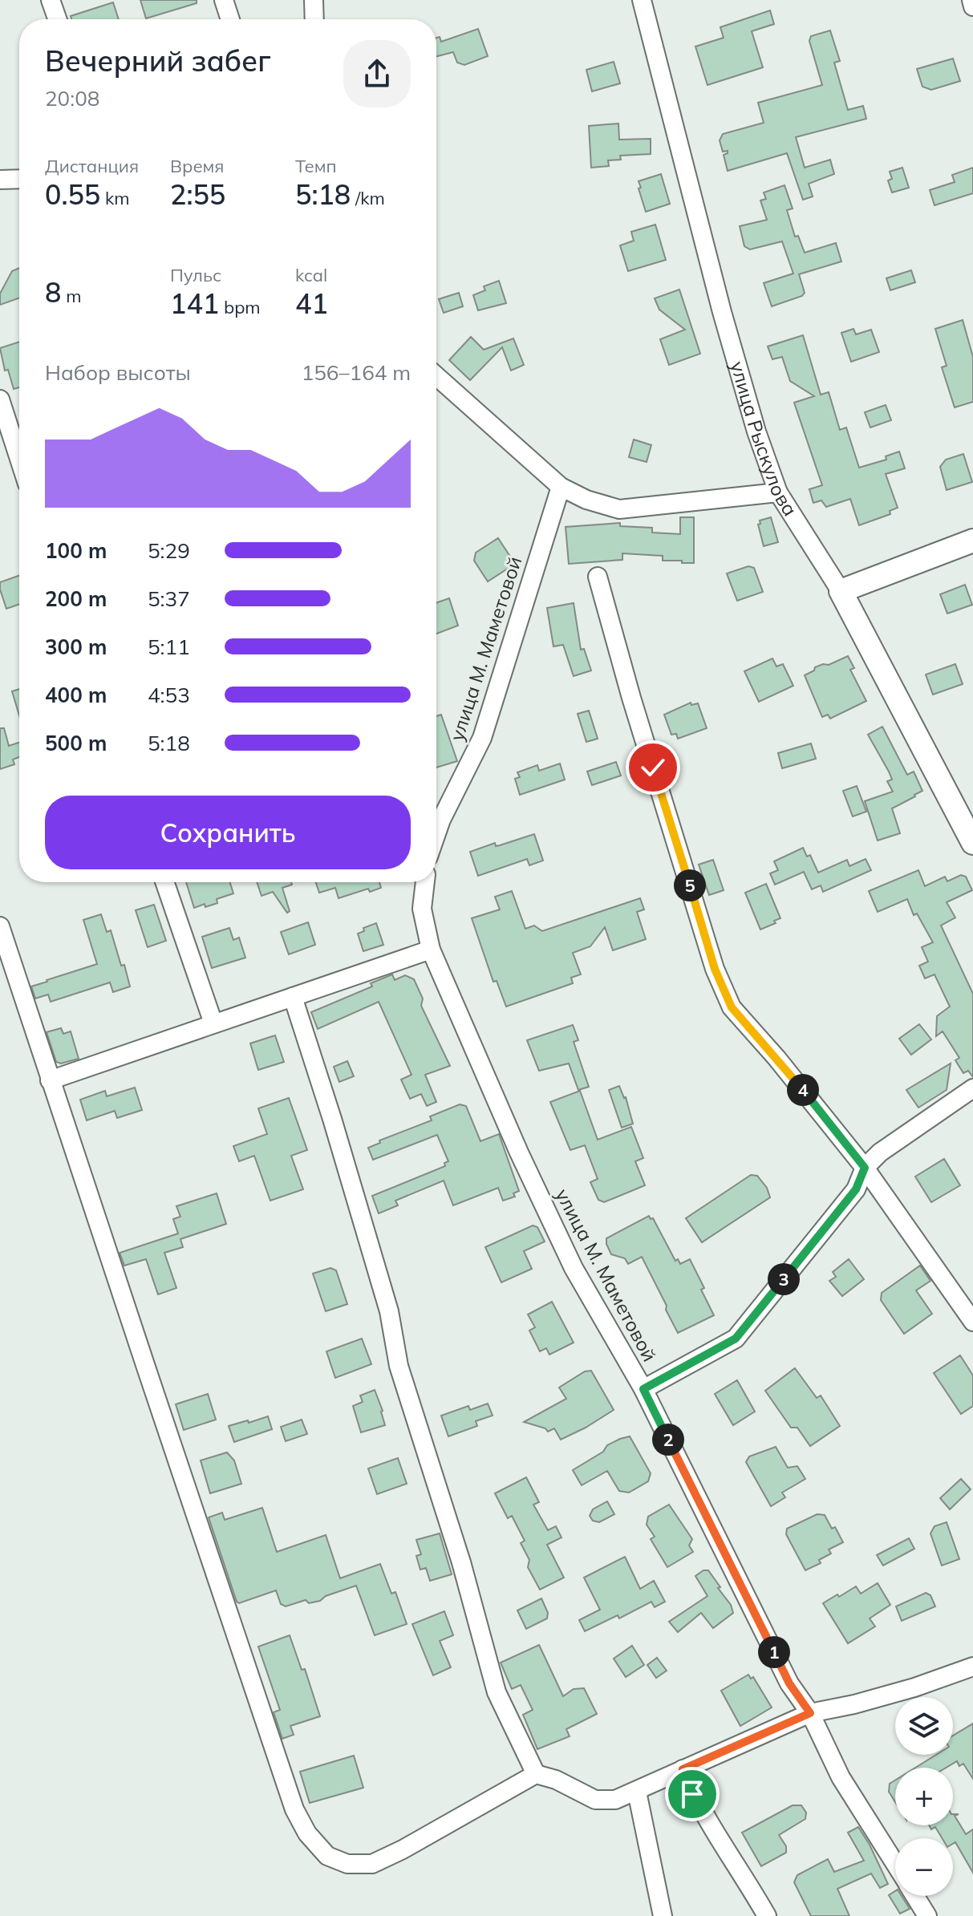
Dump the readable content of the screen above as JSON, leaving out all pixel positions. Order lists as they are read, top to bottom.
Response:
{
  "streets": {
    "street": ["улица Рыскулова", "улица М. Маметовой"]
  },
  "page": {
    "heading": ["Вечерний забег", "20:08"],
    "stats": [
      ["Дистанция", "0.55 km"],
      ["Время", "2:55"],
      ["Темп", "5:18 /km"],
      ["8 m"],
      ["Пульс", "141 bpm"],
      ["kcal", "41"]
    ],
    "chart": ["Набор высоты", "156–164 m"],
    "list": [
      {
        "name": "100 m",
        "note": "5:29"
      },
      {
        "name": "200 m",
        "note": "5:37"
      },
      {
        "name": "300 m",
        "note": "5:11"
      },
      {
        "name": "400 m",
        "note": "4:53"
      },
      {
        "name": "500 m",
        "note": "5:18"
      }
    ],
    "buttons": "Сохранить",
    "pins": [
      "5",
      "4",
      "3",
      "2",
      "1"
    ],
    "map_buttons": ["+", "−"]
  }
}
